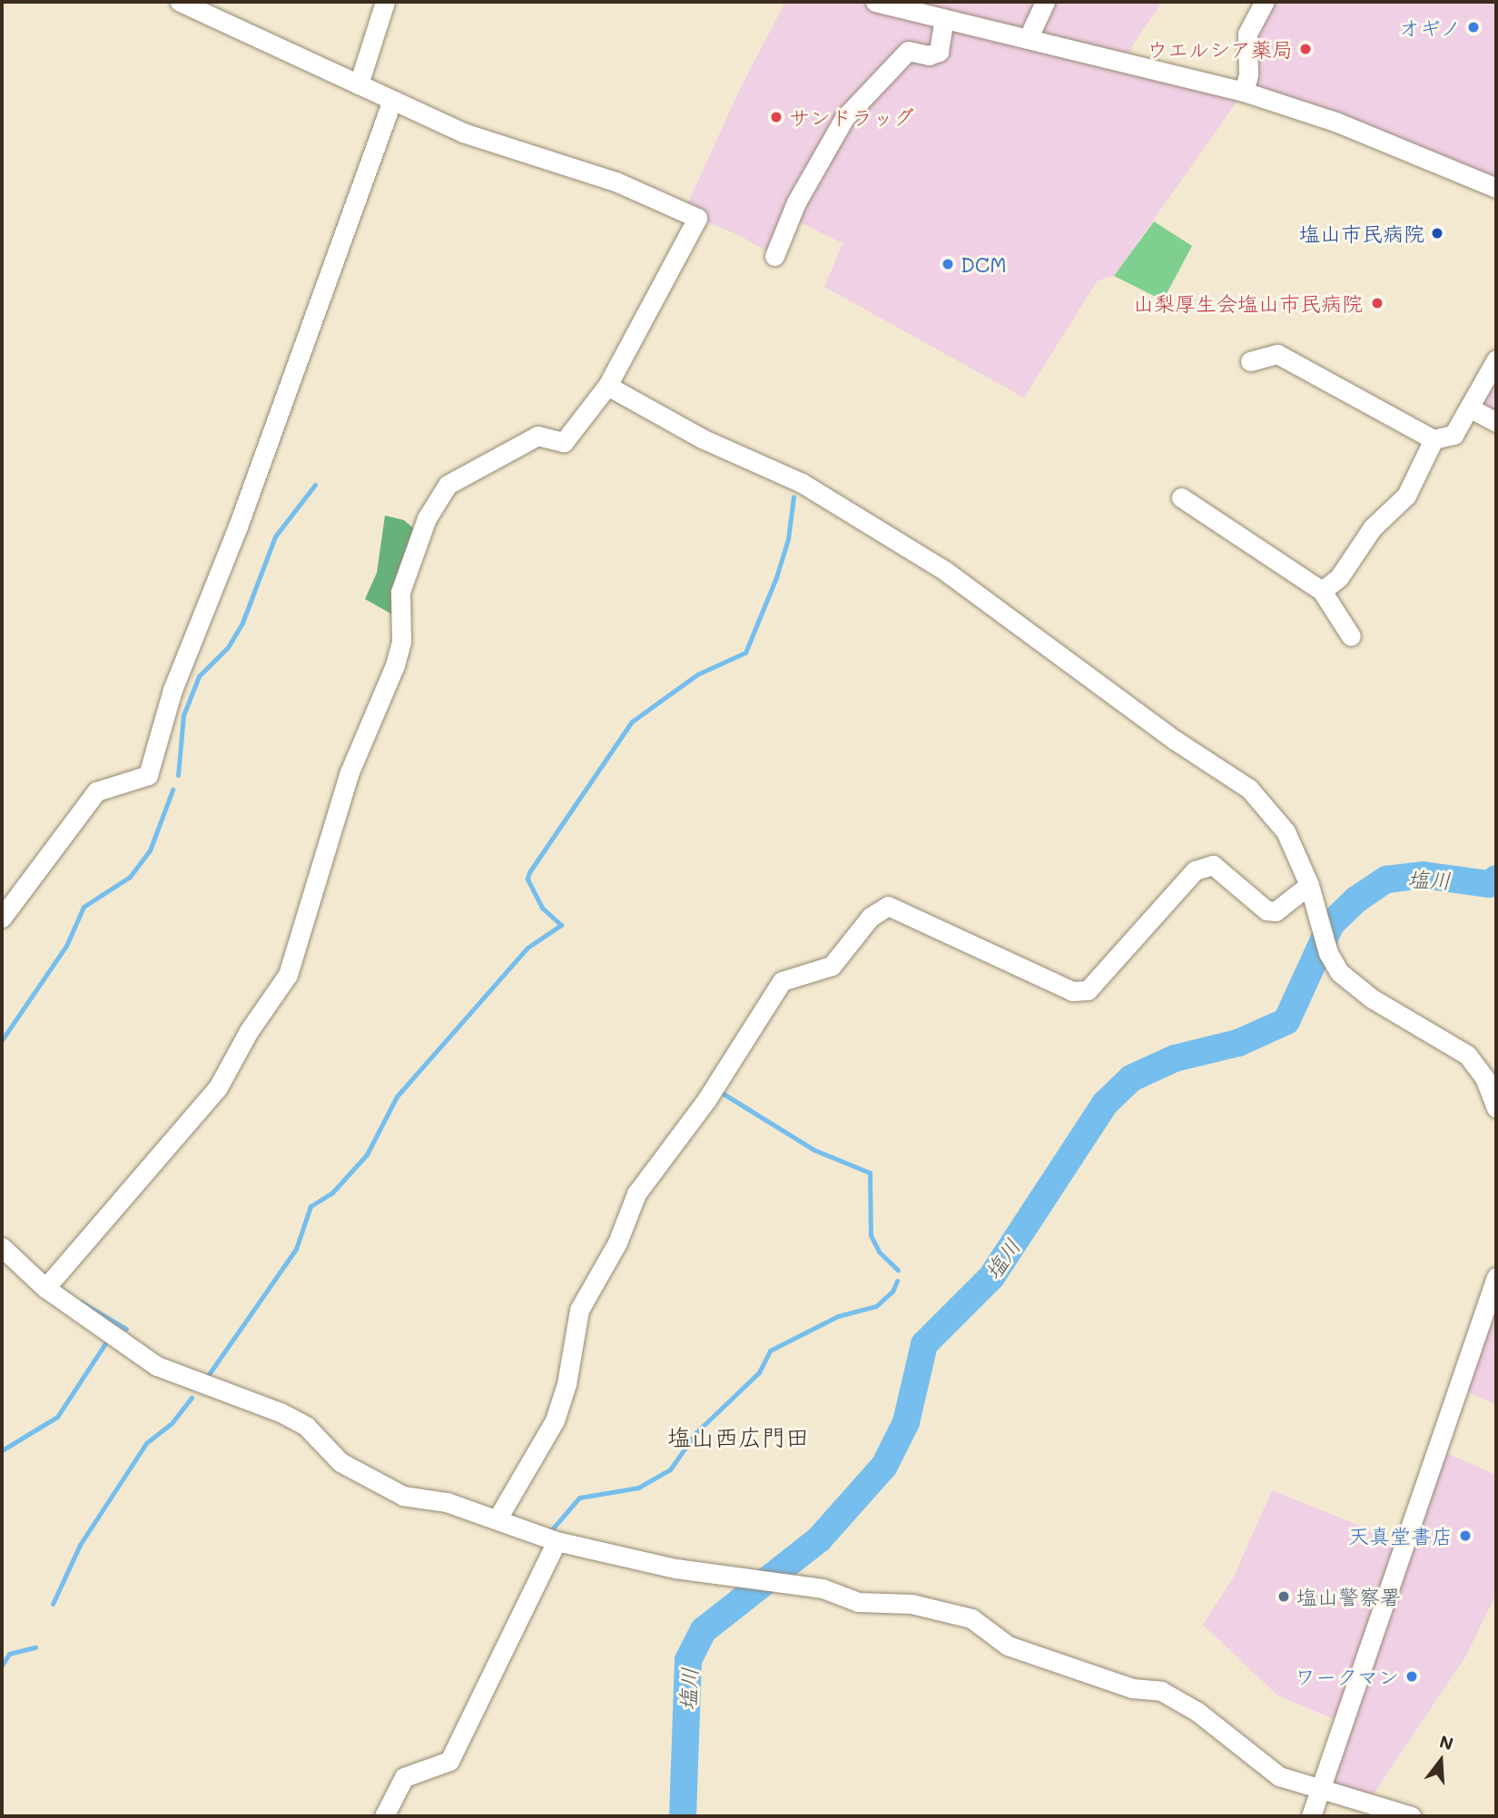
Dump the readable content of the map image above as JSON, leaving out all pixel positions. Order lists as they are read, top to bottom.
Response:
{
  "districts": ["塩山西広門田"],
  "water": ["塩川"],
  "places": [
    "オギノ",
    "ウエルシア薬局",
    "サンドラッグ",
    "塩山市民病院",
    "DCM",
    "山梨厚生会塩山市民病院",
    "天真堂書店",
    "塩山警察署",
    "ワークマン"
  ],
  "north": "top"
}
